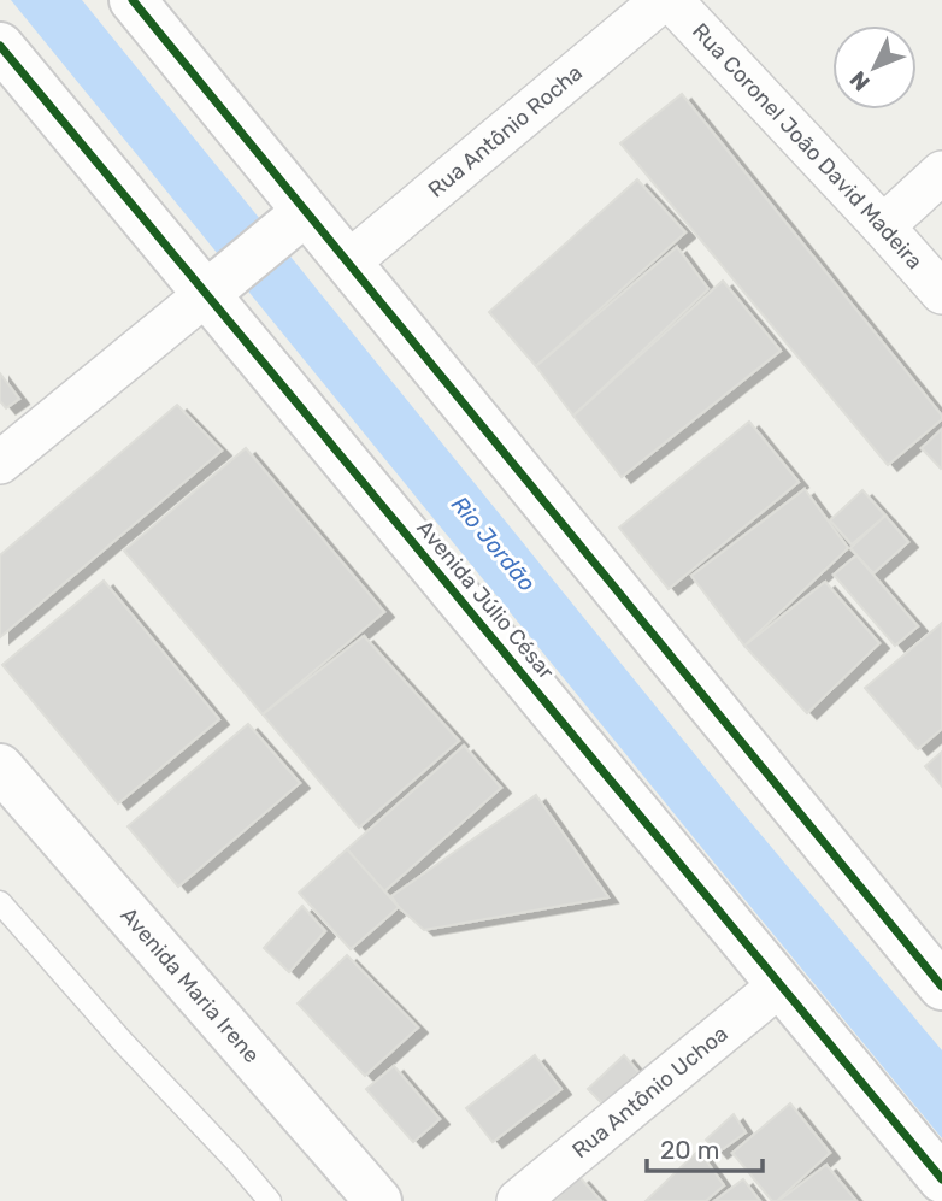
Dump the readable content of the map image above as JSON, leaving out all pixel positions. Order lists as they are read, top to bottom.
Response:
{
  "streets": {
    "street": [
      "Rua Antônio Rocha",
      "Rua Coronel João David Madeira",
      "Avenida Júlio César",
      "Avenida Maria Irene",
      "Rua Antônio Uchoa"
    ]
  },
  "crossings": [
    ["Avenida Júlio César", "Rua Antônio Uchoa"]
  ],
  "water": ["Rio Jordão"],
  "scale_bar": "20 m",
  "north": "bottom left"
}
